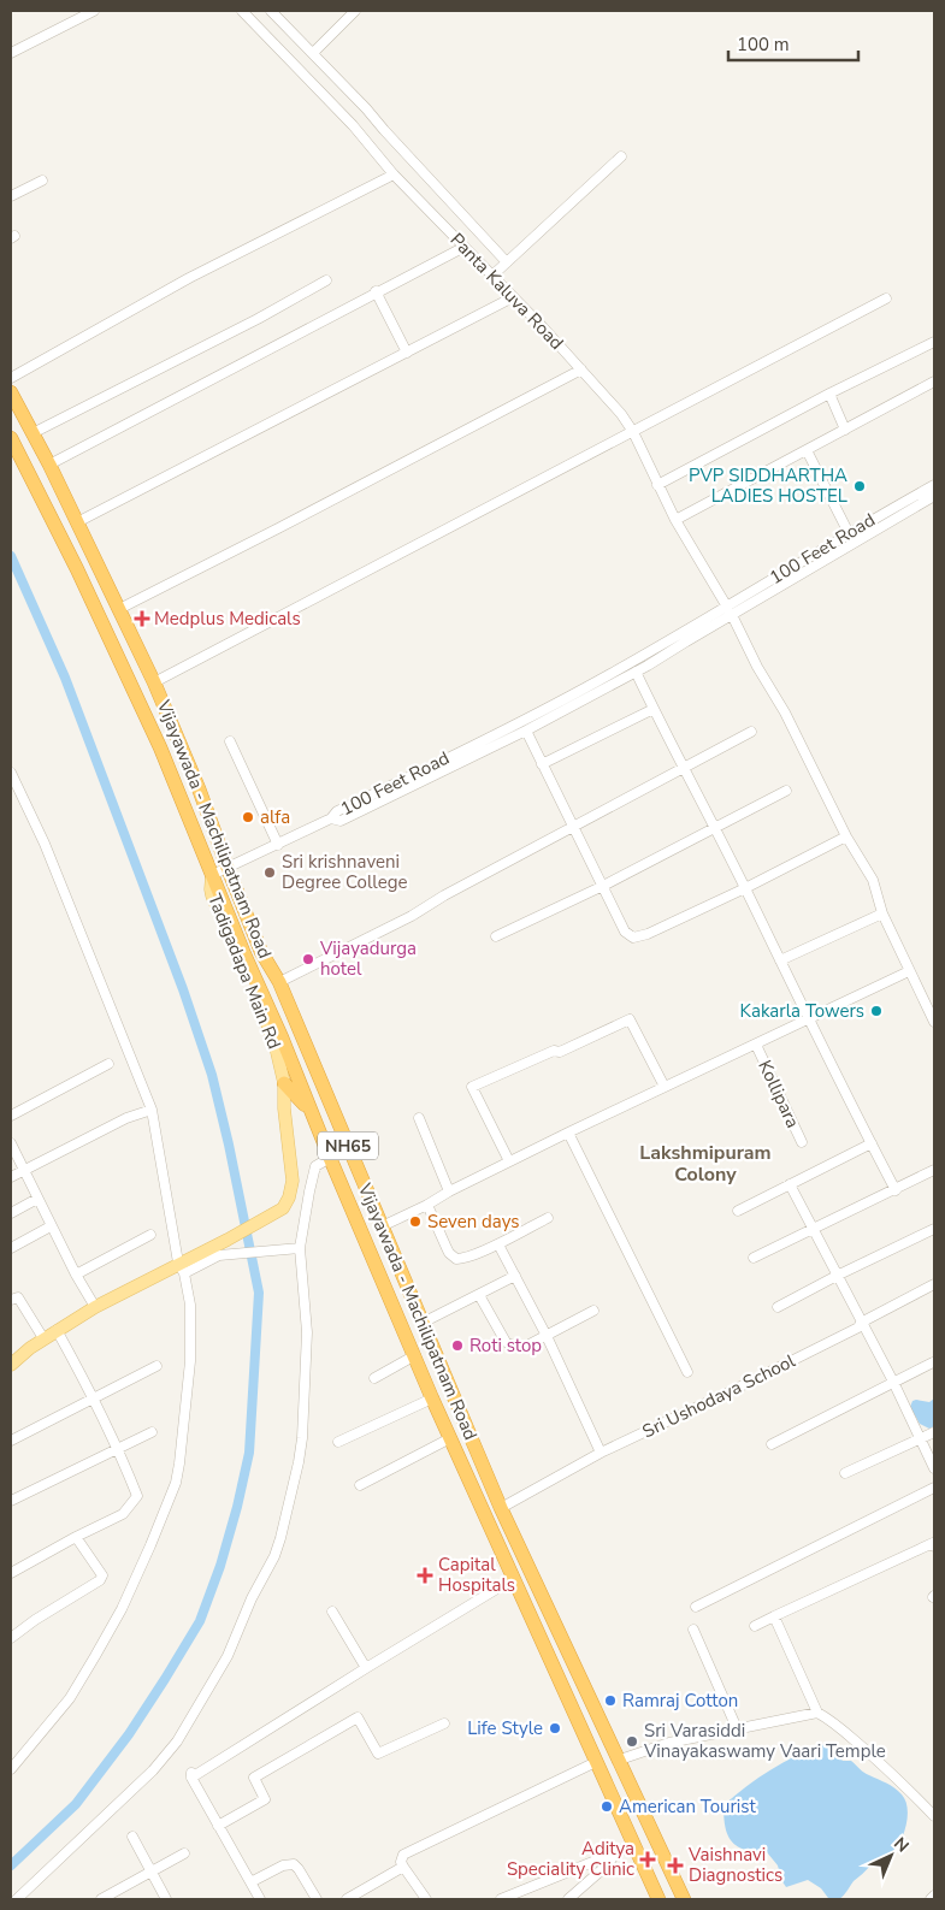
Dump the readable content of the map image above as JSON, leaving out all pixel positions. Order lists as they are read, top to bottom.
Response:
{
  "streets": {
    "highway": ["Vijayawada - Machilipatnam Road", "NH65"],
    "main road": ["Tadigadapa Main Rd"],
    "street": [
      "Panta Kaluva Road",
      "100 Feet Road",
      "Kollipara",
      "Sri Ushodaya School"
    ]
  },
  "crossings": [
    ["Panta Kaluva Road", "100 Feet Road"],
    ["Vijayawada - Machilipatnam Road", "Tadigadapa Main Rd"],
    ["Vijayawada - Machilipatnam Road", "Sri Ushodaya School"]
  ],
  "districts": ["Lakshmipuram Colony"],
  "places": {
    "other": [
      "PVP SIDDHARTHA LADIES HOSTEL",
      "alfa",
      "Sri krishnaveni Degree College",
      "Vijayadurga hotel",
      "Kakarla Towers",
      "Seven days",
      "Roti stop",
      "Ramraj Cotton",
      "Life Style",
      "Sri Varasiddi Vinayakaswamy Vaari Temple",
      "American Tourist"
    ],
    "health": [
      "Medplus Medicals",
      "Capital Hospitals",
      "Aditya Speciality Clinic",
      "Vaishnavi Diagnostics"
    ]
  },
  "scale_bar": "100 m",
  "north": "top right"
}
